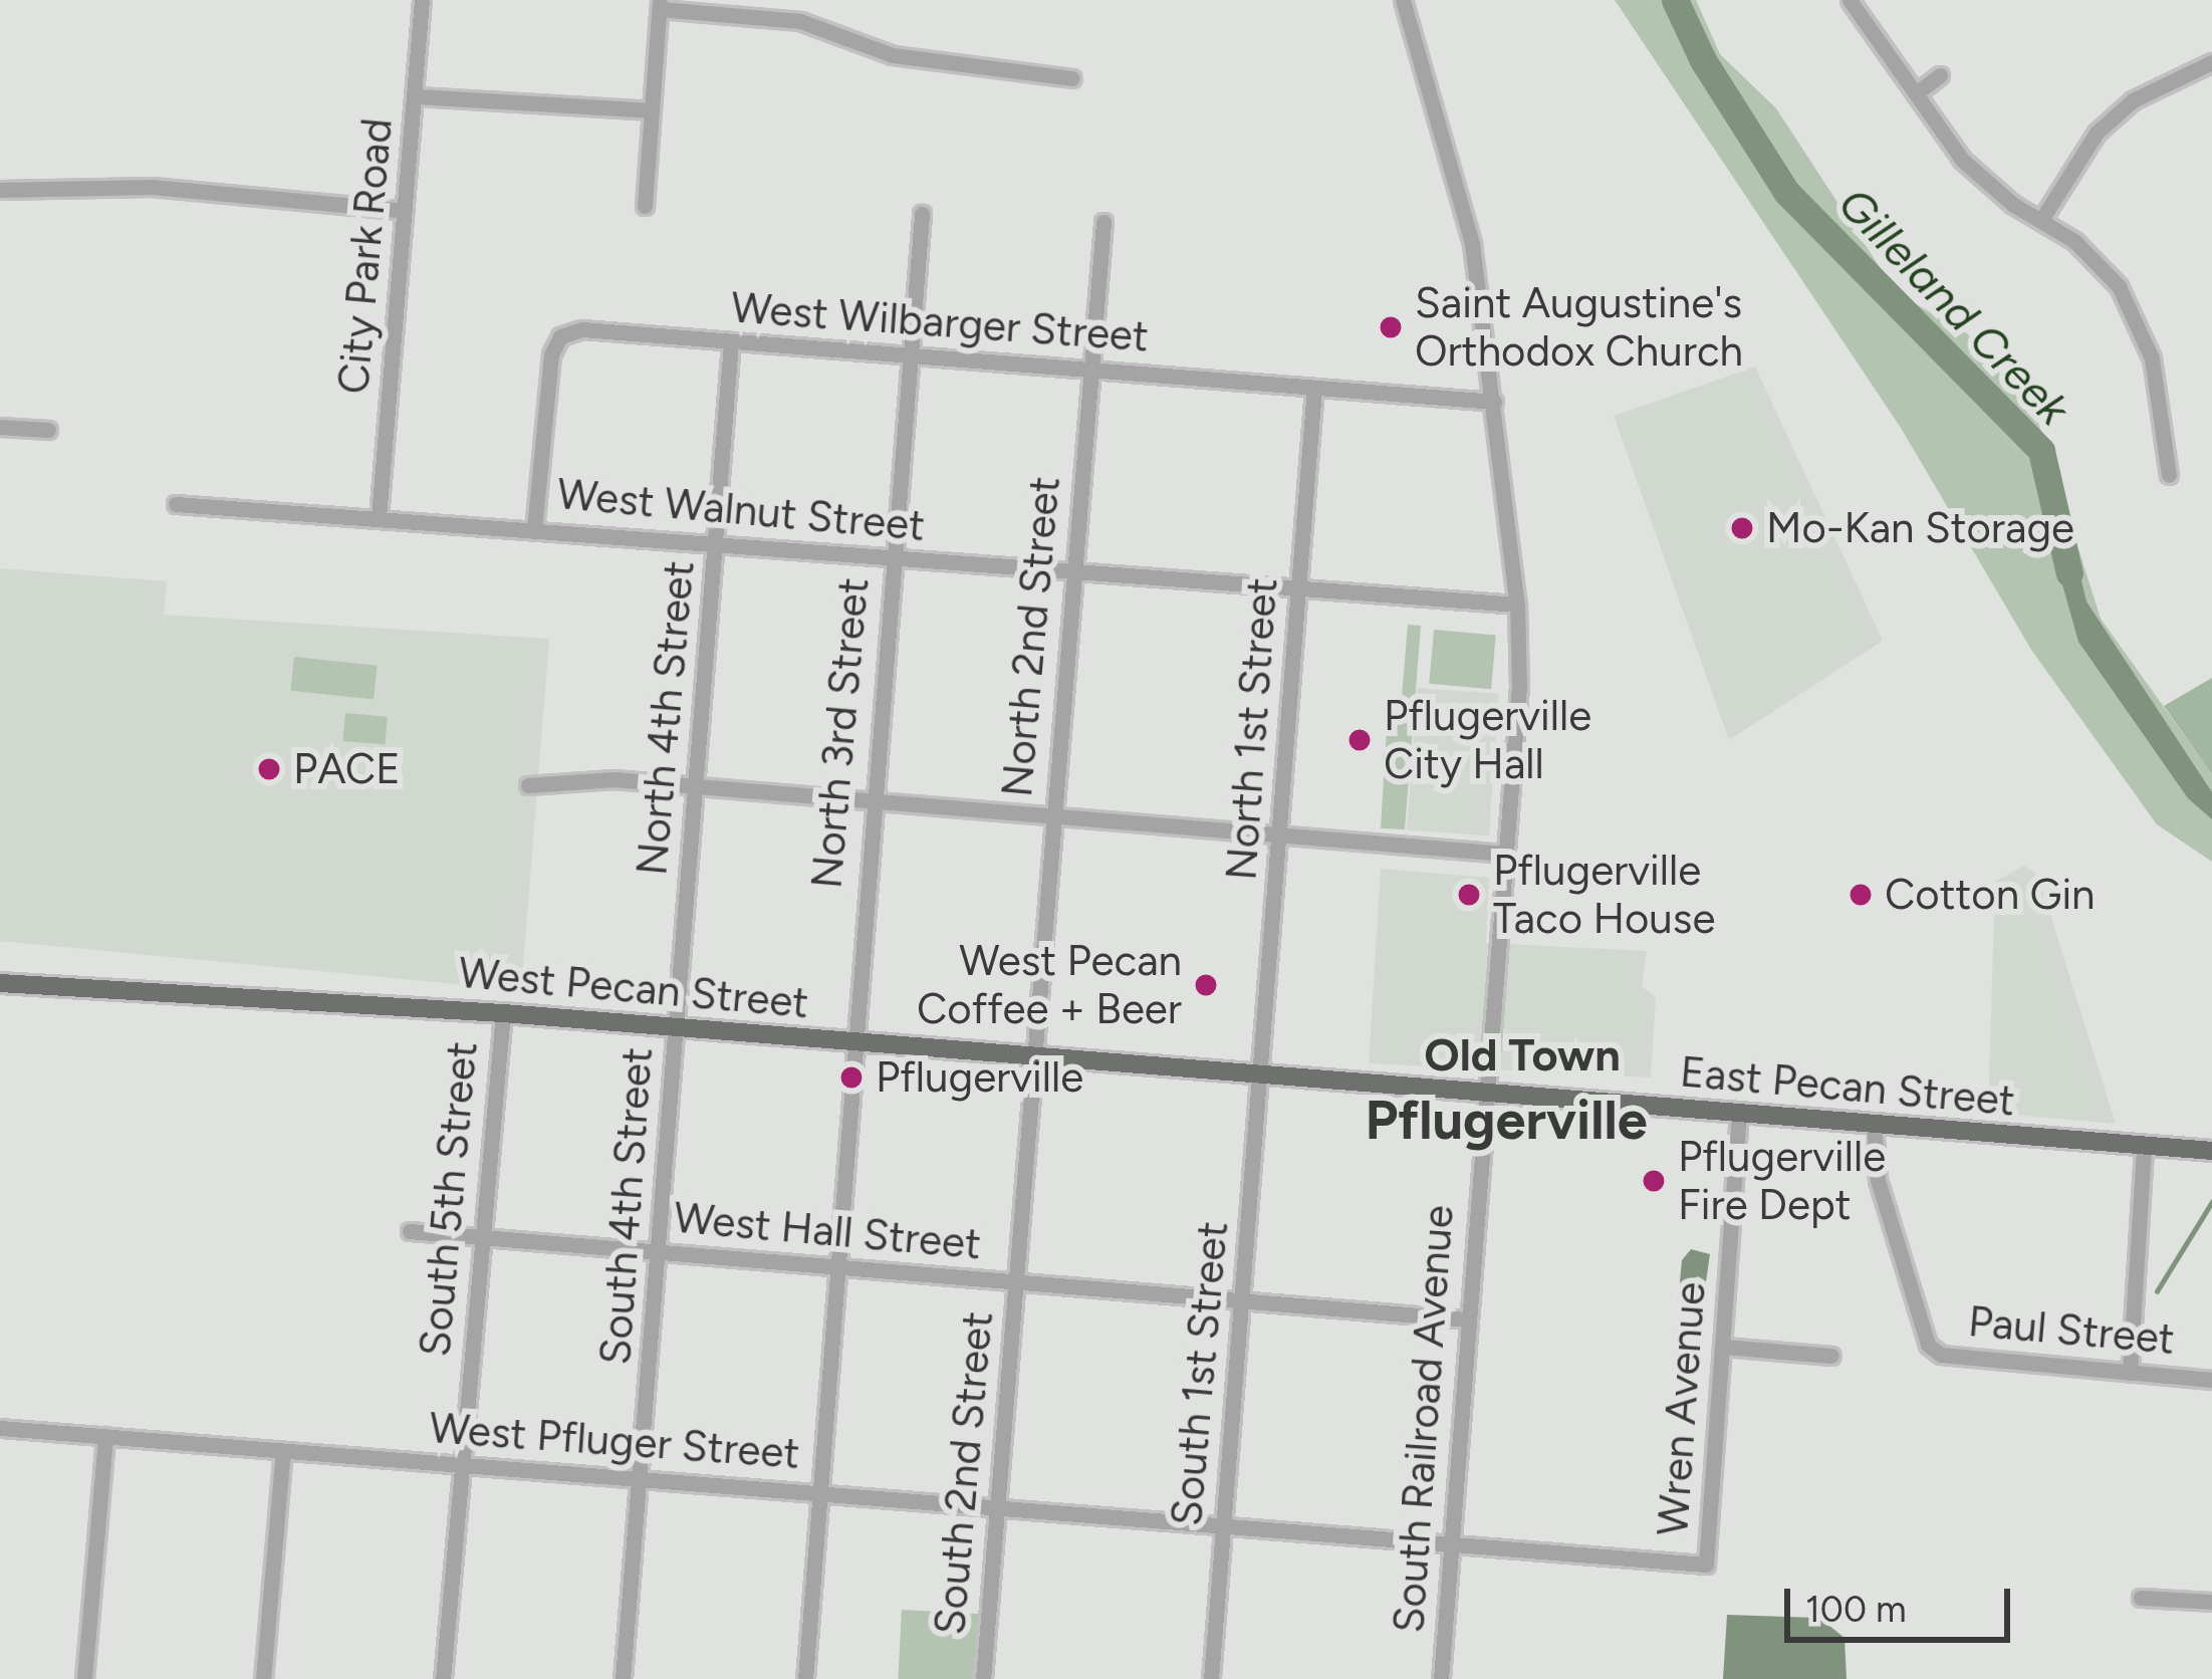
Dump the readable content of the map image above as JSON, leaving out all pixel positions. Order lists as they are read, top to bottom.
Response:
{
  "streets": {
    "main road": ["West Pecan Street", "East Pecan Street"],
    "street": [
      "City Park Road",
      "West Wilbarger Street",
      "West Walnut Street",
      "North 2nd Street",
      "North 4th Street",
      "North 1st Street",
      "North 3rd Street",
      "South 5th Street",
      "South 4th Street",
      "West Hall Street",
      "Paul Street",
      "South 1st Street",
      "Wren Avenue",
      "South Railroad Avenue",
      "West Pfluger Street",
      "South 2nd Street"
    ]
  },
  "crossings": [
    ["City Park Road", "West Walnut Street"],
    ["West Wilbarger Street", "West Walnut Street"],
    ["West Wilbarger Street", "North 2nd Street"],
    ["West Wilbarger Street", "North 4th Street"],
    ["West Wilbarger Street", "North 1st Street"],
    ["West Wilbarger Street", "North 3rd Street"],
    ["West Wilbarger Street", "South Railroad Avenue"],
    ["West Walnut Street", "North 2nd Street"],
    ["West Walnut Street", "North 4th Street"],
    ["West Walnut Street", "North 1st Street"],
    ["West Walnut Street", "North 3rd Street"],
    ["West Walnut Street", "South Railroad Avenue"],
    ["North 2nd Street", "West Pecan Street"],
    ["North 2nd Street", "South 2nd Street"],
    ["North 4th Street", "West Pecan Street"],
    ["North 4th Street", "South 4th Street"],
    ["North 1st Street", "West Pecan Street"],
    ["North 1st Street", "East Pecan Street"],
    ["North 1st Street", "South 1st Street"],
    ["North 3rd Street", "West Pecan Street"],
    ["North 3rd Street", "West Hall Street"],
    ["North 3rd Street", "West Pfluger Street"],
    ["West Pecan Street", "East Pecan Street"],
    ["West Pecan Street", "South 5th Street"],
    ["West Pecan Street", "South 4th Street"],
    ["West Pecan Street", "South 1st Street"],
    ["West Pecan Street", "South 2nd Street"],
    ["East Pecan Street", "Paul Street"],
    ["East Pecan Street", "South 1st Street"],
    ["East Pecan Street", "Wren Avenue"],
    ["East Pecan Street", "South Railroad Avenue"],
    ["South 5th Street", "West Hall Street"],
    ["South 5th Street", "West Pfluger Street"],
    ["South 4th Street", "West Hall Street"],
    ["South 4th Street", "West Pfluger Street"],
    ["West Hall Street", "South 1st Street"],
    ["West Hall Street", "South Railroad Avenue"],
    ["West Hall Street", "South 2nd Street"],
    ["South 1st Street", "West Pfluger Street"],
    ["Wren Avenue", "West Pfluger Street"],
    ["South Railroad Avenue", "West Pfluger Street"],
    ["West Pfluger Street", "South 2nd Street"]
  ],
  "districts": ["Old Town", "Pflugerville"],
  "water": ["Gilleland Creek"],
  "places": [
    "Saint Augustine's Orthodox Church",
    "Mo-Kan Storage",
    "Pflugerville City Hall",
    "PACE",
    "Pflugerville Taco House",
    "Cotton Gin",
    "West Pecan Coffee + Beer",
    "Pflugerville",
    "Pflugerville Fire Dept"
  ],
  "scale_bar": "100 m"
}
